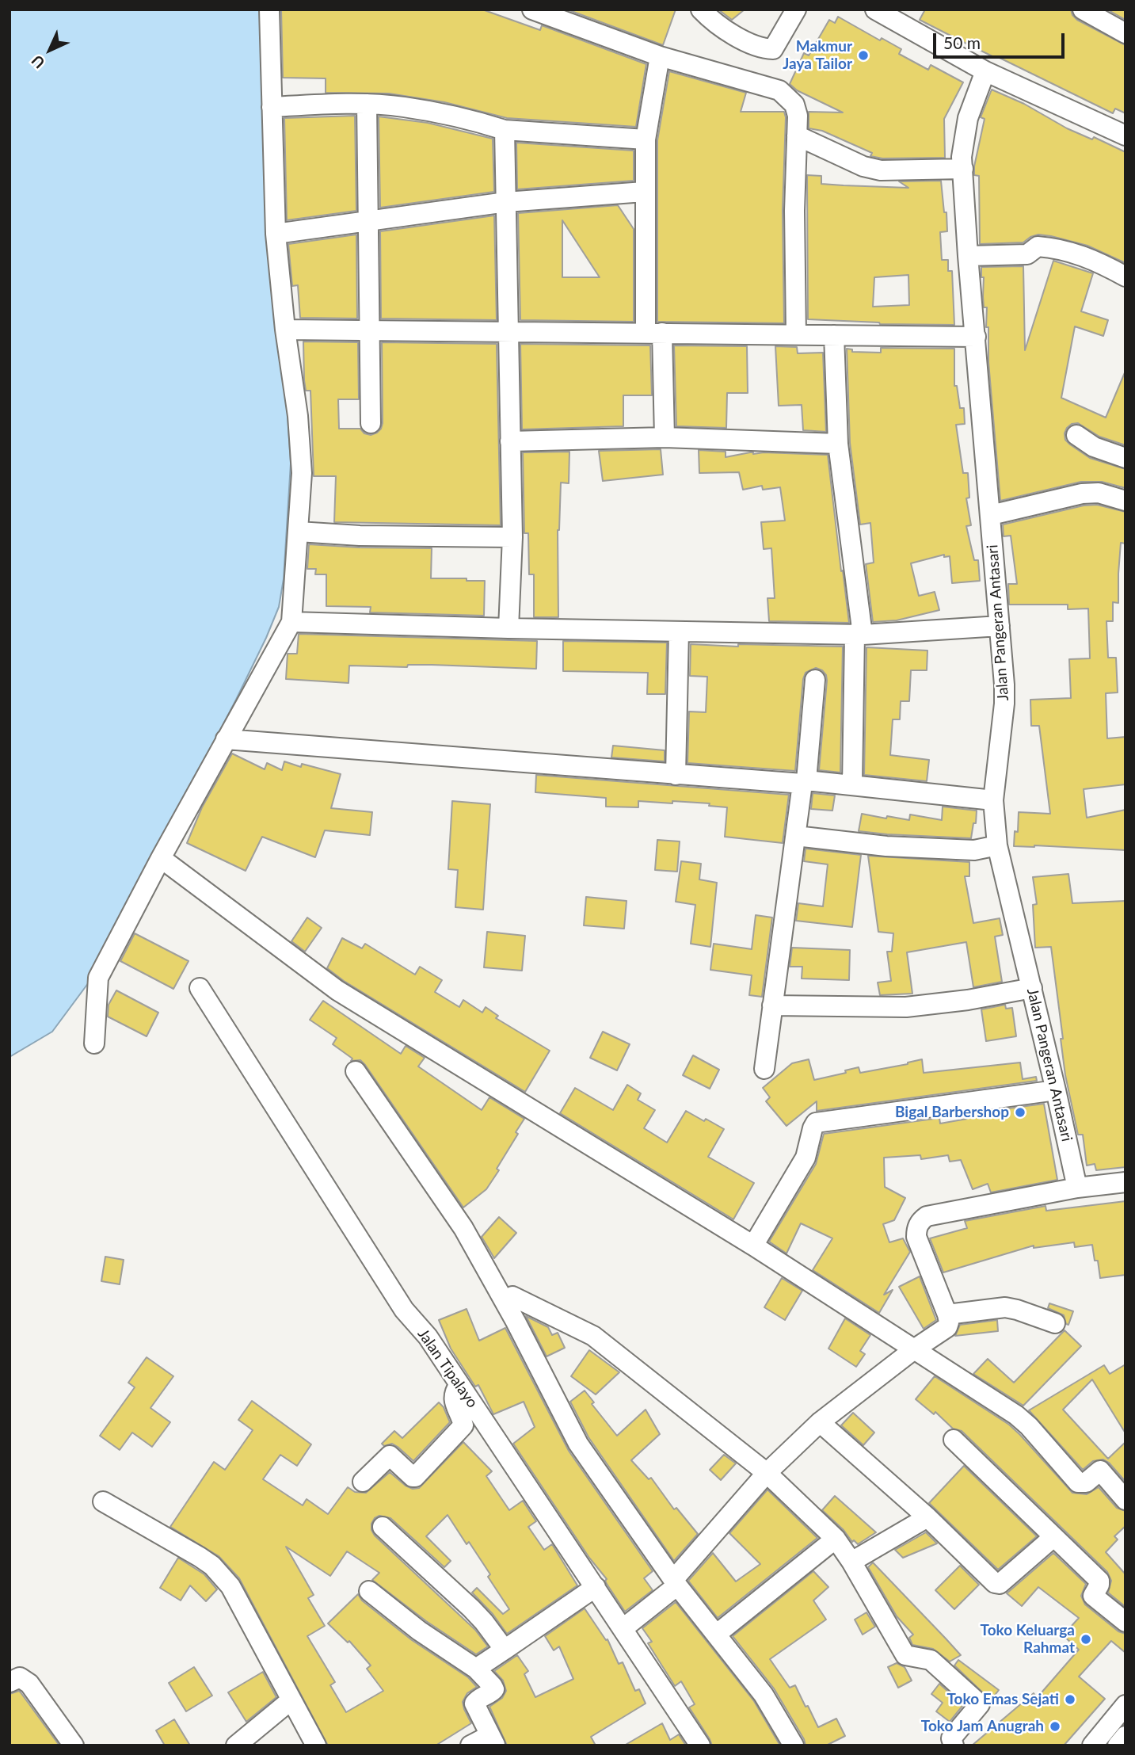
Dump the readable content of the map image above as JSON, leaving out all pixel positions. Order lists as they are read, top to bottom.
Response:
{
  "streets": {
    "street": ["Jalan Pangeran Antasari", "Jalan Tipalayo"]
  },
  "places": [
    "Makmur Jaya Tailor",
    "Bigal Barbershop",
    "Toko Keluarga Rahmat",
    "Toko Emas Sejati",
    "Toko Jam Anugrah"
  ],
  "scale_bar": "50 m",
  "north": "bottom left"
}
